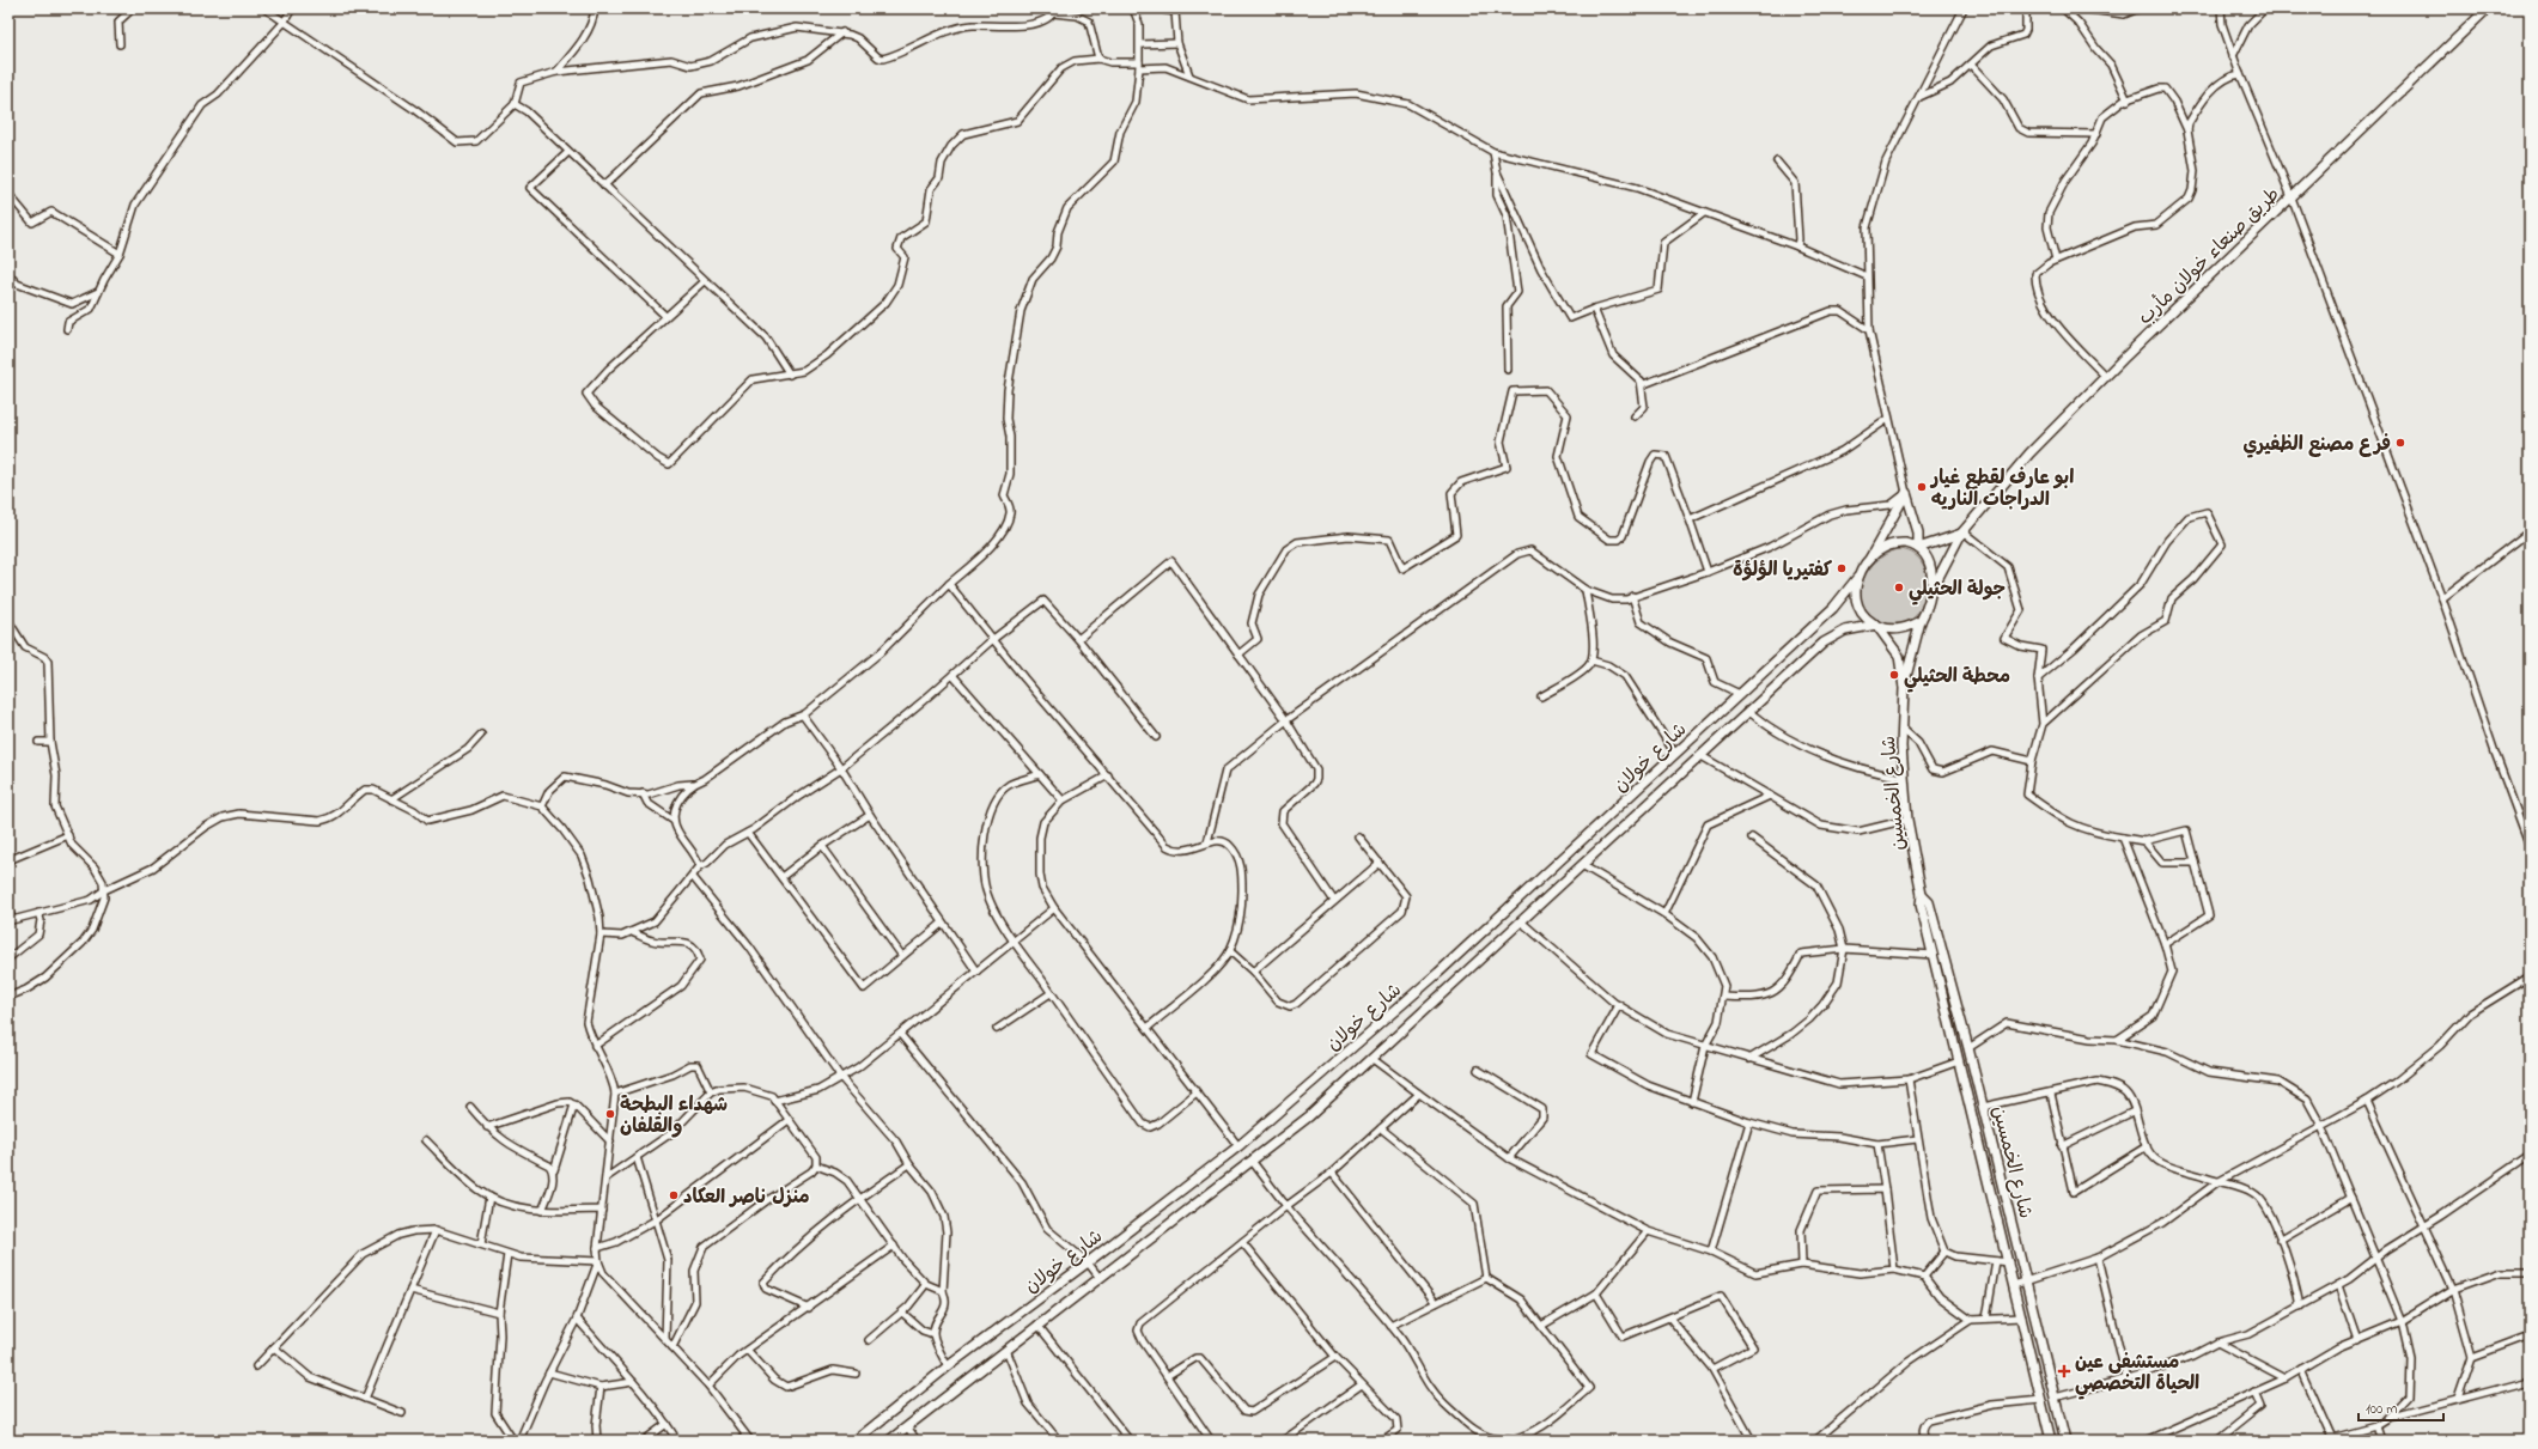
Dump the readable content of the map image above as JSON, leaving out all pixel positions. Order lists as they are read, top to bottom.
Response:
{
  "streets": {
    "main road": ["طريق صنعاء خولان مأرب", "شارع خولان", "شارع الخمسين"]
  },
  "crossings": [
    ["طريق صنعاء خولان مأرب", "شارع خولان"],
    ["طريق صنعاء خولان مأرب", "شارع الخمسين"],
    ["شارع خولان", "شارع الخمسين"]
  ],
  "places": {
    "other": [
      "فرع مصنع الظفيري",
      "ابو عارف لقطع غيار الدراجات الناريه",
      "كفتيريا الؤلؤة",
      "جولة الحثيلي",
      "محطة الحثيلي",
      "شهداء البطحة والقلفان",
      "منزل ناصر العكاد"
    ],
    "health": ["مستشفى عين الحياة التخصصي"]
  },
  "scale_bar": "100 m"
}
